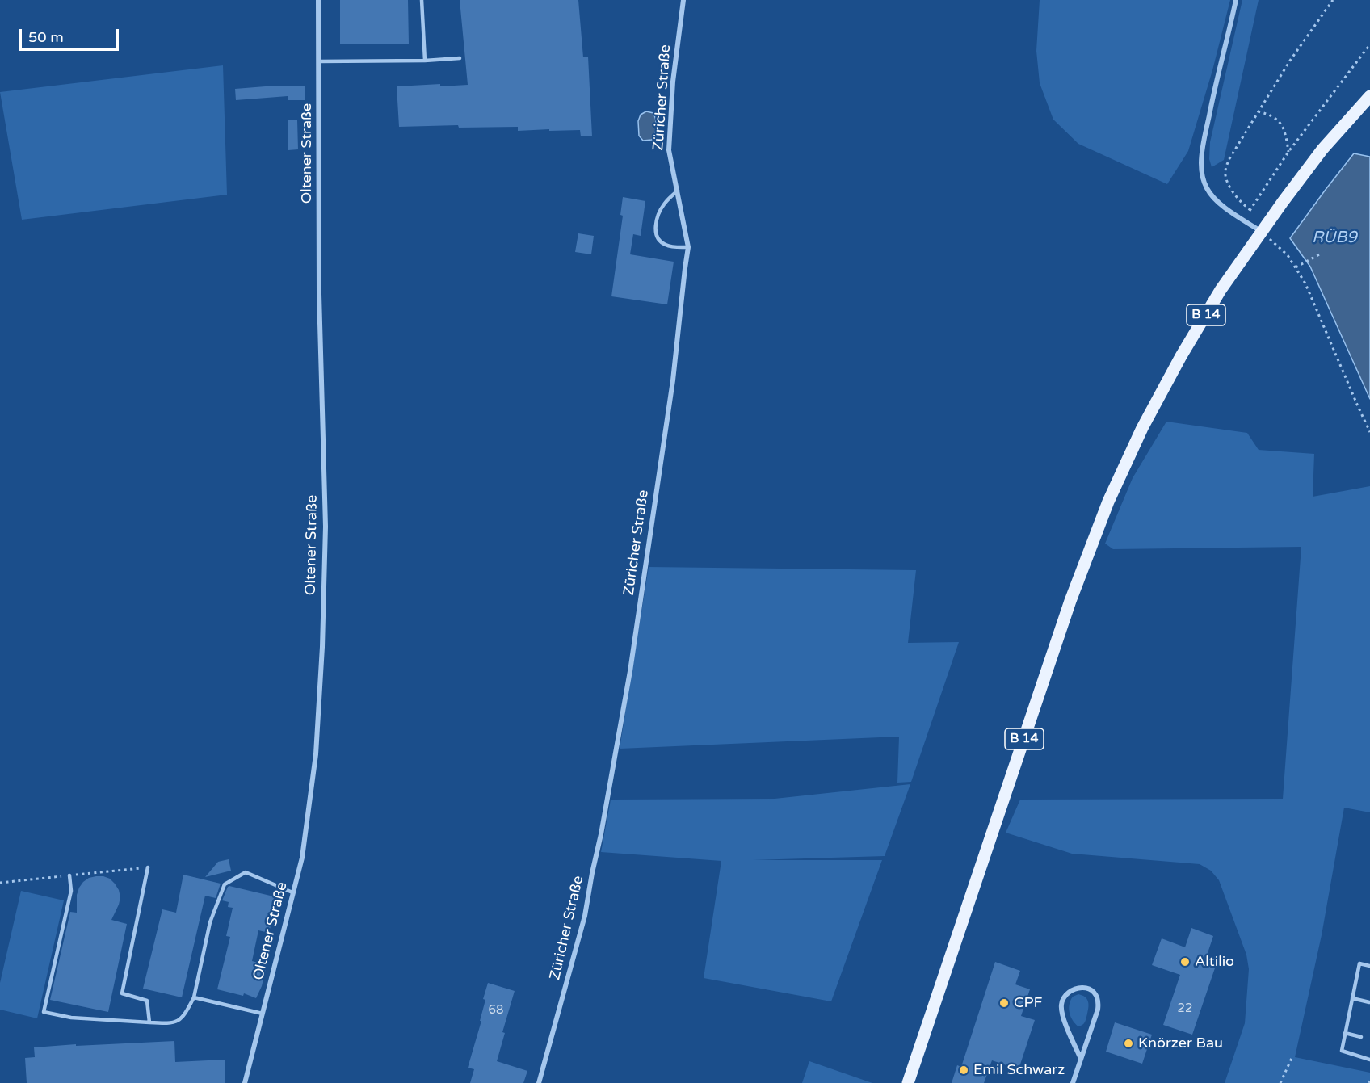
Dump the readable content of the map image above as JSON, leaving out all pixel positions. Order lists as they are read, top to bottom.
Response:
{
  "streets": {
    "main road": ["B 14"],
    "street": ["Züricher Straße", "Oltener Straße"]
  },
  "water": ["RÜB9"],
  "places": [
    "Altilio",
    "CPF",
    "Knörzer Bau",
    "Emil Schwarz"
  ],
  "house_numbers": ["22", "68"],
  "scale_bar": "50 m"
}
